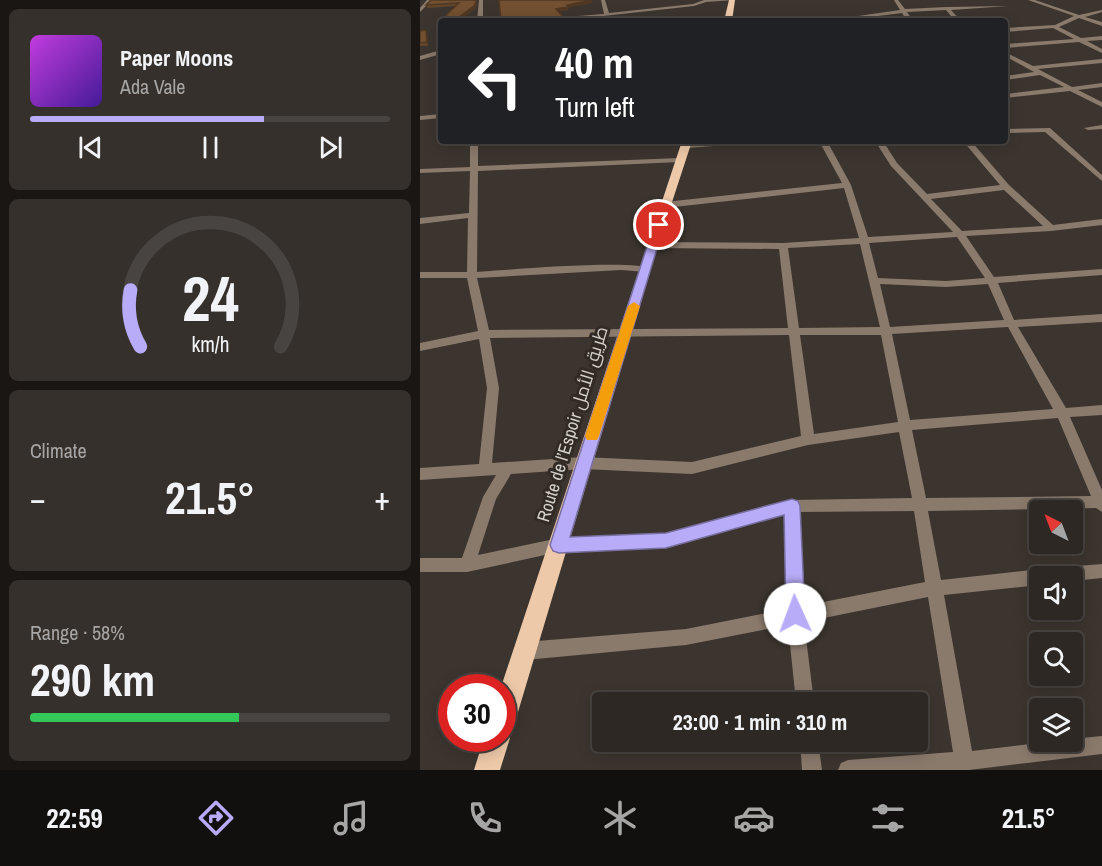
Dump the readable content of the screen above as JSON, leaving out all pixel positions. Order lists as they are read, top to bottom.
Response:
{
  "streets": {
    "highway": ["Route de l’Espoir طريق الأمل"]
  },
  "north": "top left",
  "page": {
    "turn": ["40 m", "Turn left"],
    "song": ["Paper Moons", "Ada Vale"],
    "tile": [
      "Climate",
      ["Range · 58%", "290 km"]
    ],
    "heat": ["−", "21.5°", "+"],
    "limit": "30",
    "trip": "23:00 · 1 min · 310 m",
    "tabs": ["22:59", "21.5°"],
    "gauge": ["24", "km/h"]
  }
}
